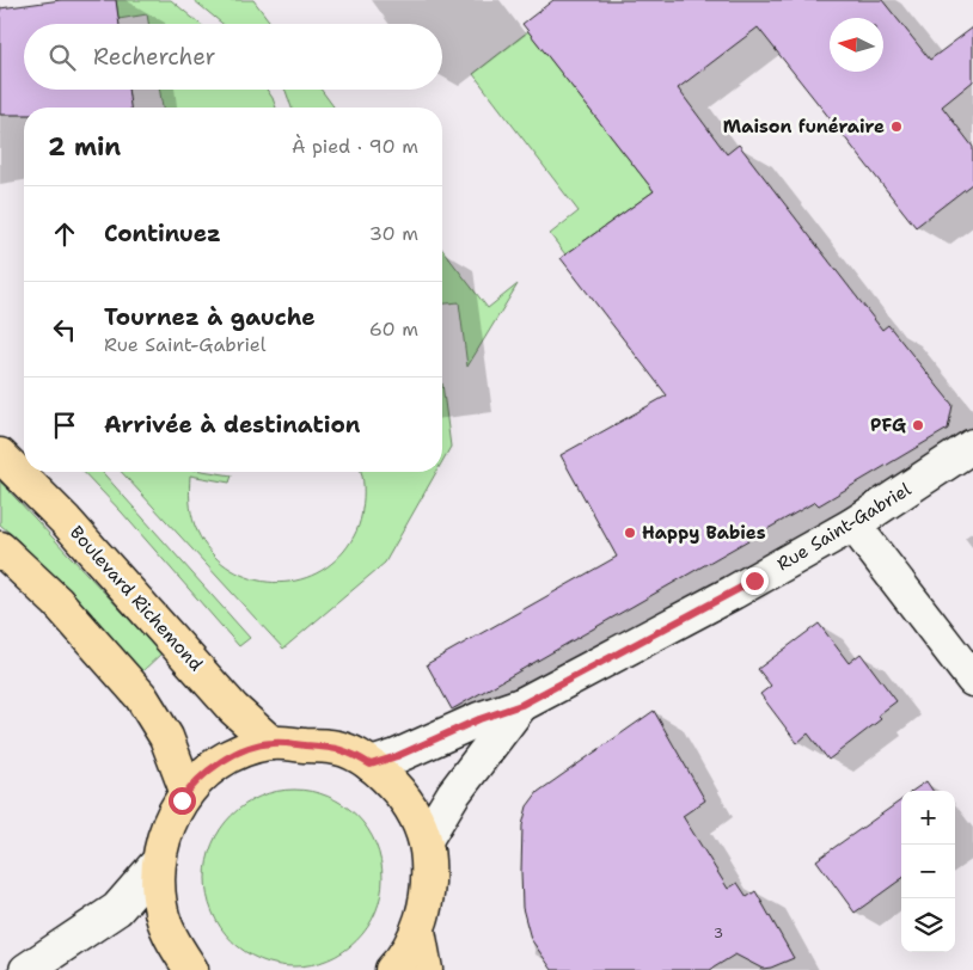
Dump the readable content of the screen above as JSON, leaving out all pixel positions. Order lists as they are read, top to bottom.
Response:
{
  "streets": {
    "main road": ["Boulevard Richemond"],
    "street": ["Rue Saint-Gabriel"]
  },
  "places": ["Maison funéraire", "PFG", "Happy Babies"],
  "house_numbers": ["3"],
  "north": "left",
  "page": {
    "search": "Rechercher",
    "heading": ["2 min", "À pied · 90 m"],
    "list": [
      ["Continuez", "30 m"],
      ["Tournez à gauche", "Rue Saint-Gabriel", "60 m"],
      "Arrivée à destination"
    ],
    "map_buttons": ["+", "−"]
  }
}
